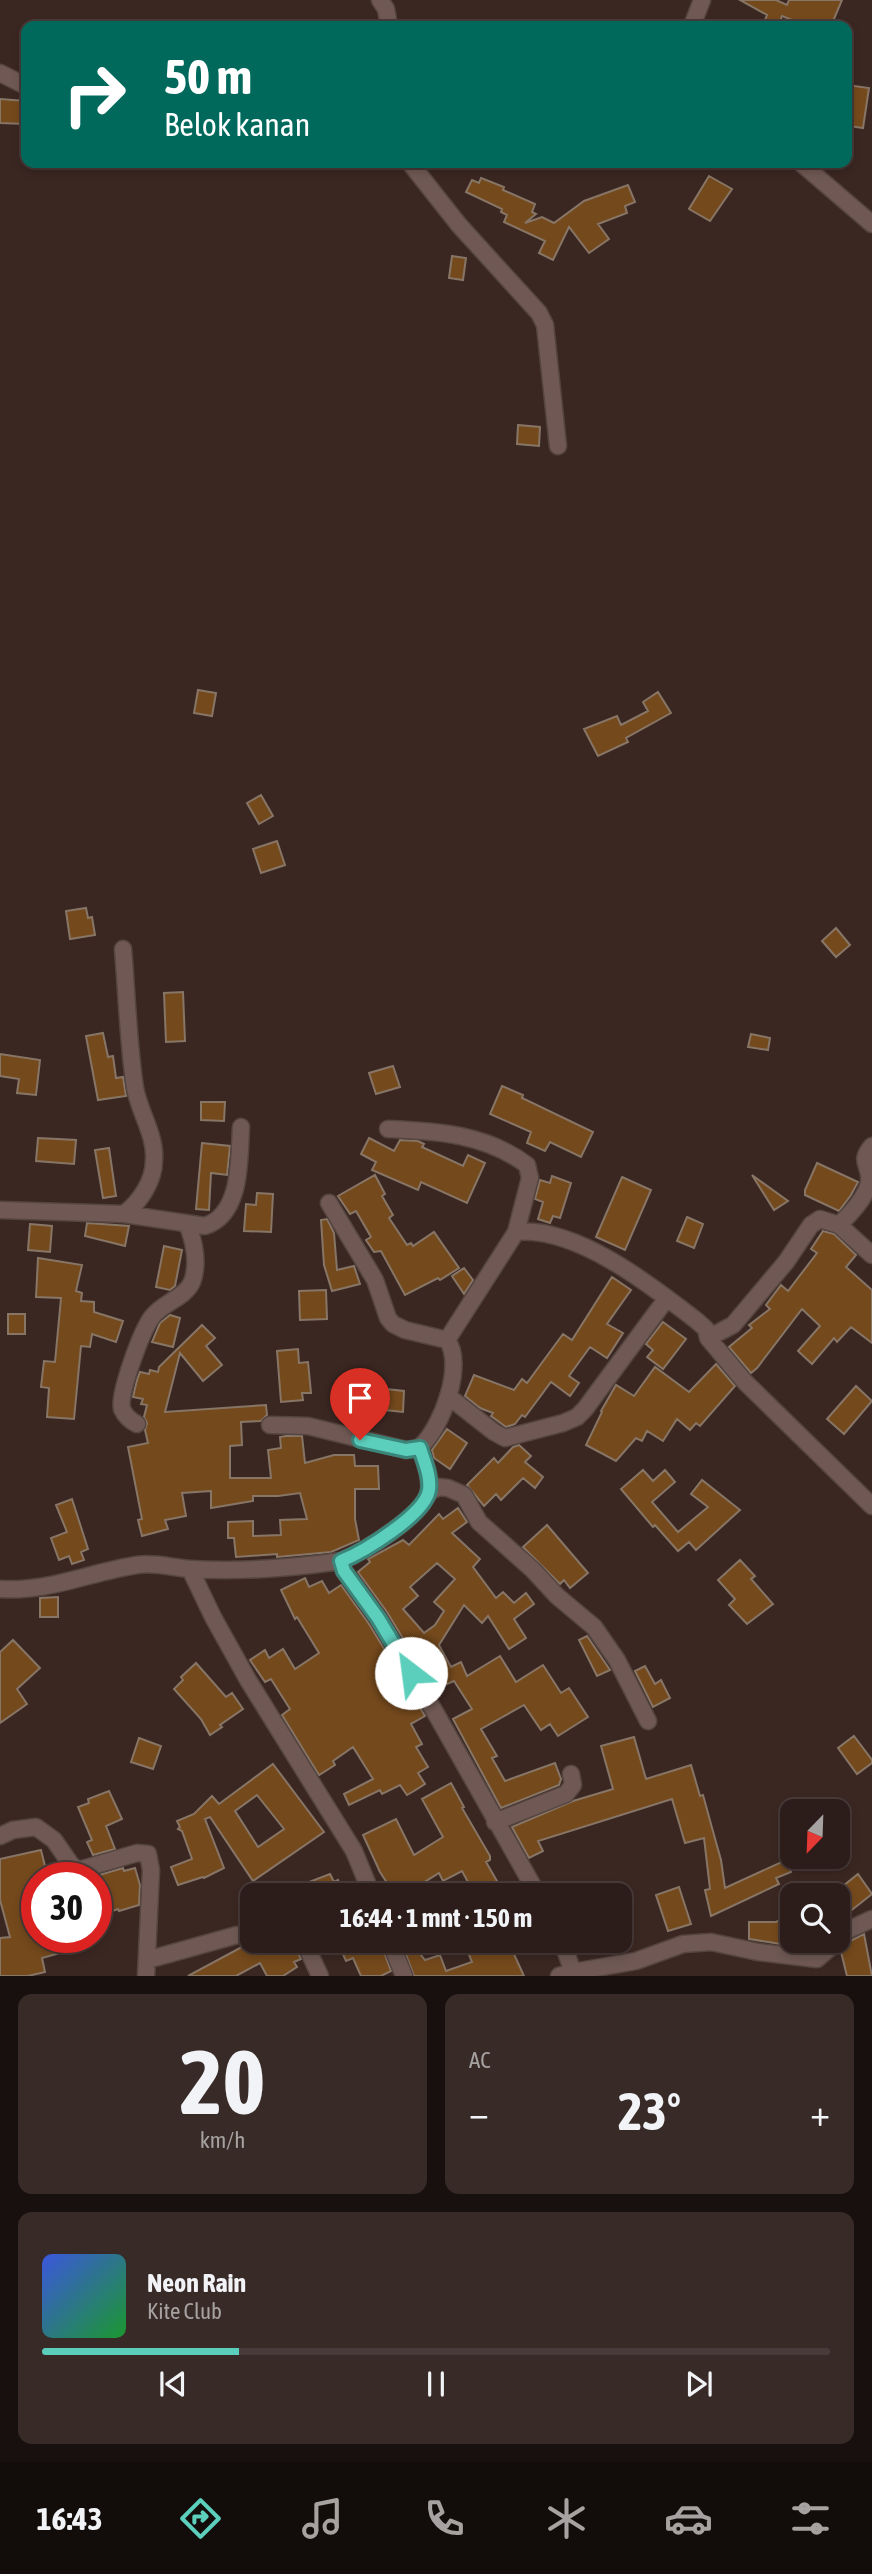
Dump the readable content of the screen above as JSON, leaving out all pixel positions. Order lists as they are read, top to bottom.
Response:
{
  "north": "bottom left",
  "page": {
    "turn": ["50 m", "Belok kanan"],
    "limit": "30",
    "trip": "16:44 · 1 mnt · 150 m",
    "tile": [
      ["20", "km/h"],
      "AC"
    ],
    "heat": ["−", "23°", "+"],
    "song": ["Neon Rain", "Kite Club"],
    "tabs": "16:43"
  }
}
